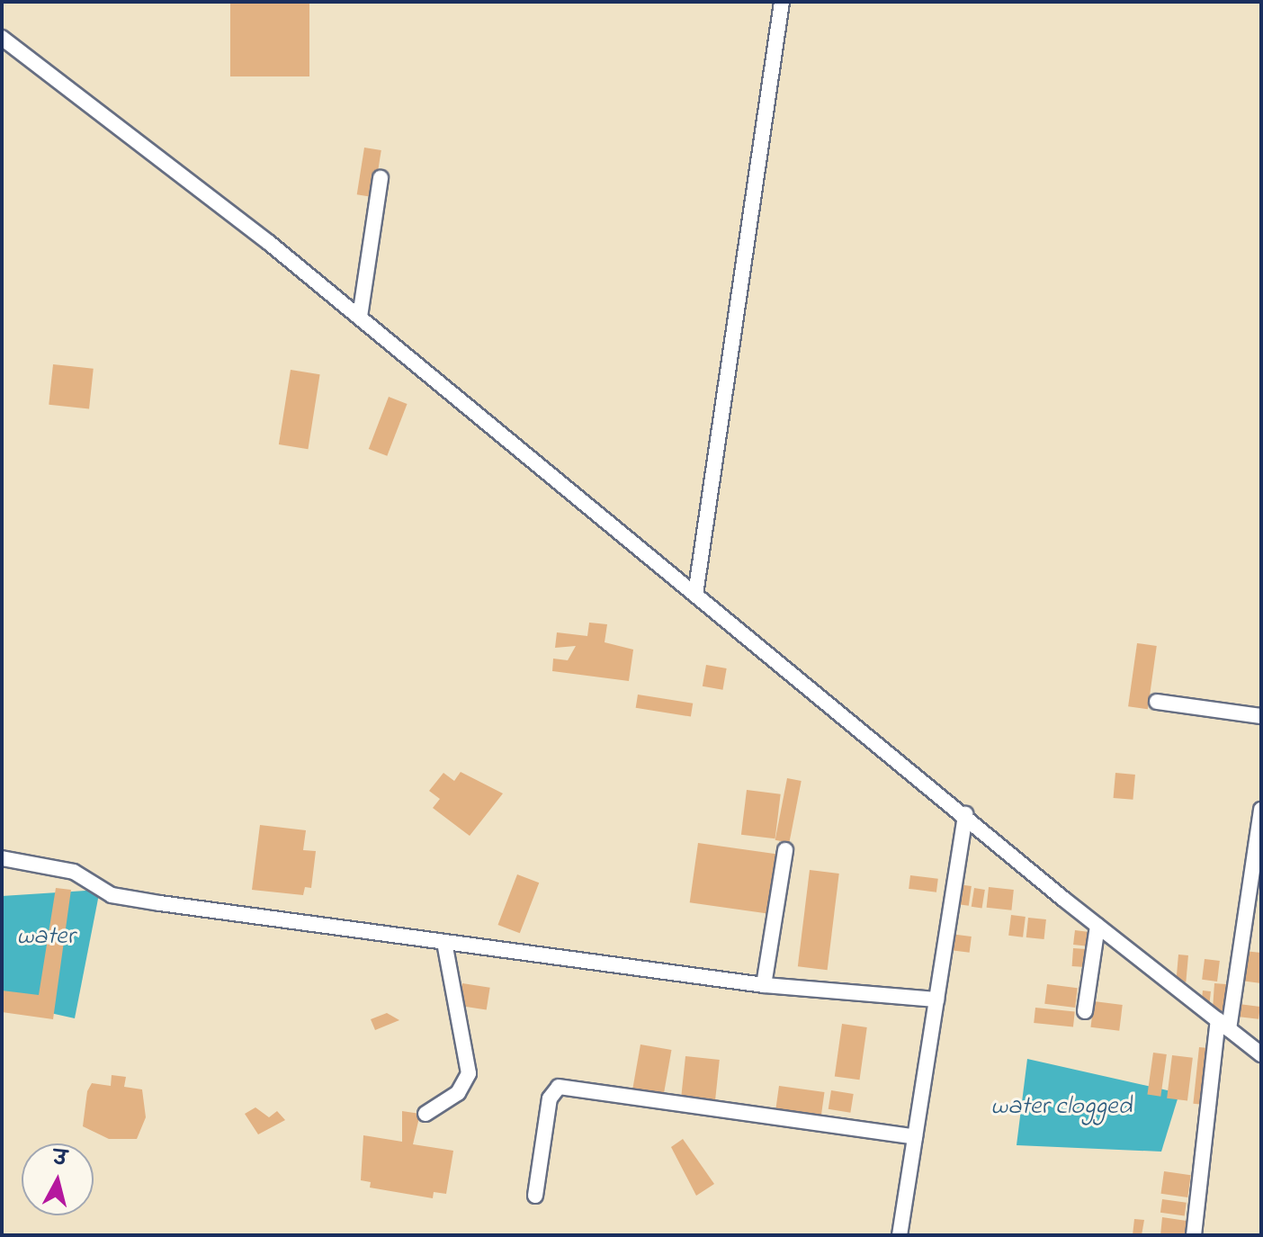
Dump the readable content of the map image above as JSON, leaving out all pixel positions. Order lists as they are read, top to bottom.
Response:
{
  "water": ["water", "water clogged"],
  "north": "top"
}
